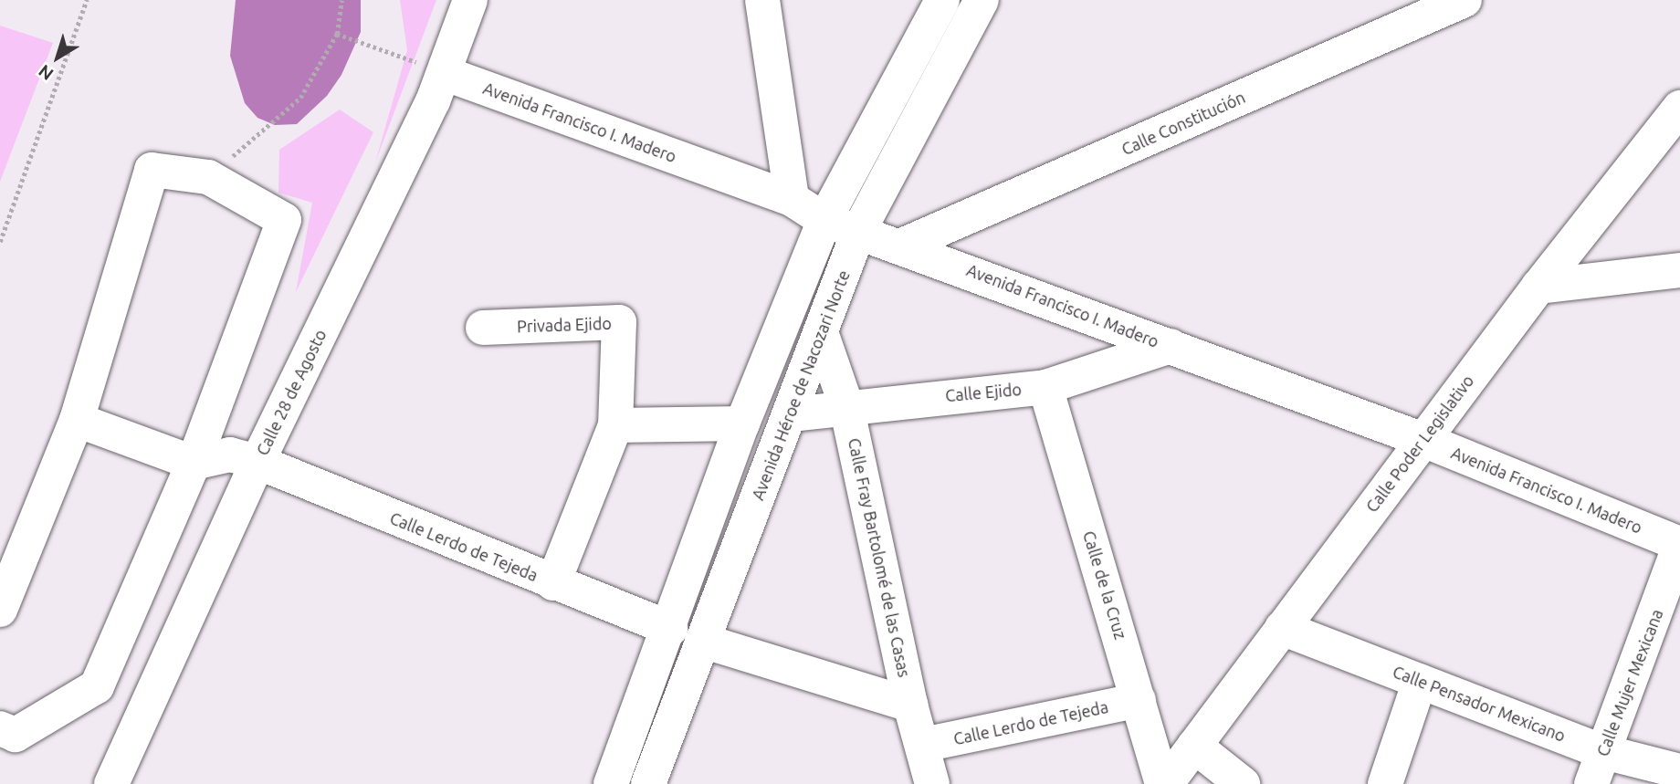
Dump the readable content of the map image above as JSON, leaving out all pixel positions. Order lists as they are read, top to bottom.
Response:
{
  "streets": {
    "street": [
      "Avenida Francisco I. Madero",
      "Calle Constitución",
      "Privada Ejido",
      "Avenida Héroe de Nacozari Norte",
      "Calle 28 de Agosto",
      "Calle Ejido",
      "Calle Poder Legislativo",
      "Calle Lerdo de Tejeda",
      "Calle Fray Bartolomé de las Casas",
      "Calle de la Cruz",
      "Calle Mujer Mexicana",
      "Calle Pensador Mexicano"
    ]
  },
  "crossings": [
    ["Avenida Francisco I. Madero", "Calle Constitución"],
    ["Avenida Francisco I. Madero", "Avenida Héroe de Nacozari Norte"],
    ["Avenida Francisco I. Madero", "Calle 28 de Agosto"],
    ["Avenida Francisco I. Madero", "Calle Ejido"],
    ["Avenida Francisco I. Madero", "Calle Poder Legislativo"],
    ["Avenida Francisco I. Madero", "Calle Mujer Mexicana"],
    ["Avenida Héroe de Nacozari Norte", "Calle Ejido"],
    ["Avenida Héroe de Nacozari Norte", "Calle Fray Bartolomé de las Casas"],
    ["Calle 28 de Agosto", "Calle Lerdo de Tejeda"],
    ["Calle Ejido", "Calle Fray Bartolomé de las Casas"],
    ["Calle Ejido", "Calle de la Cruz"],
    ["Calle Poder Legislativo", "Calle de la Cruz"],
    ["Calle Poder Legislativo", "Calle Pensador Mexicano"],
    ["Calle Lerdo de Tejeda", "Calle Fray Bartolomé de las Casas"],
    ["Calle Lerdo de Tejeda", "Calle de la Cruz"],
    ["Calle Mujer Mexicana", "Calle Pensador Mexicano"]
  ],
  "north": "bottom left"
}
